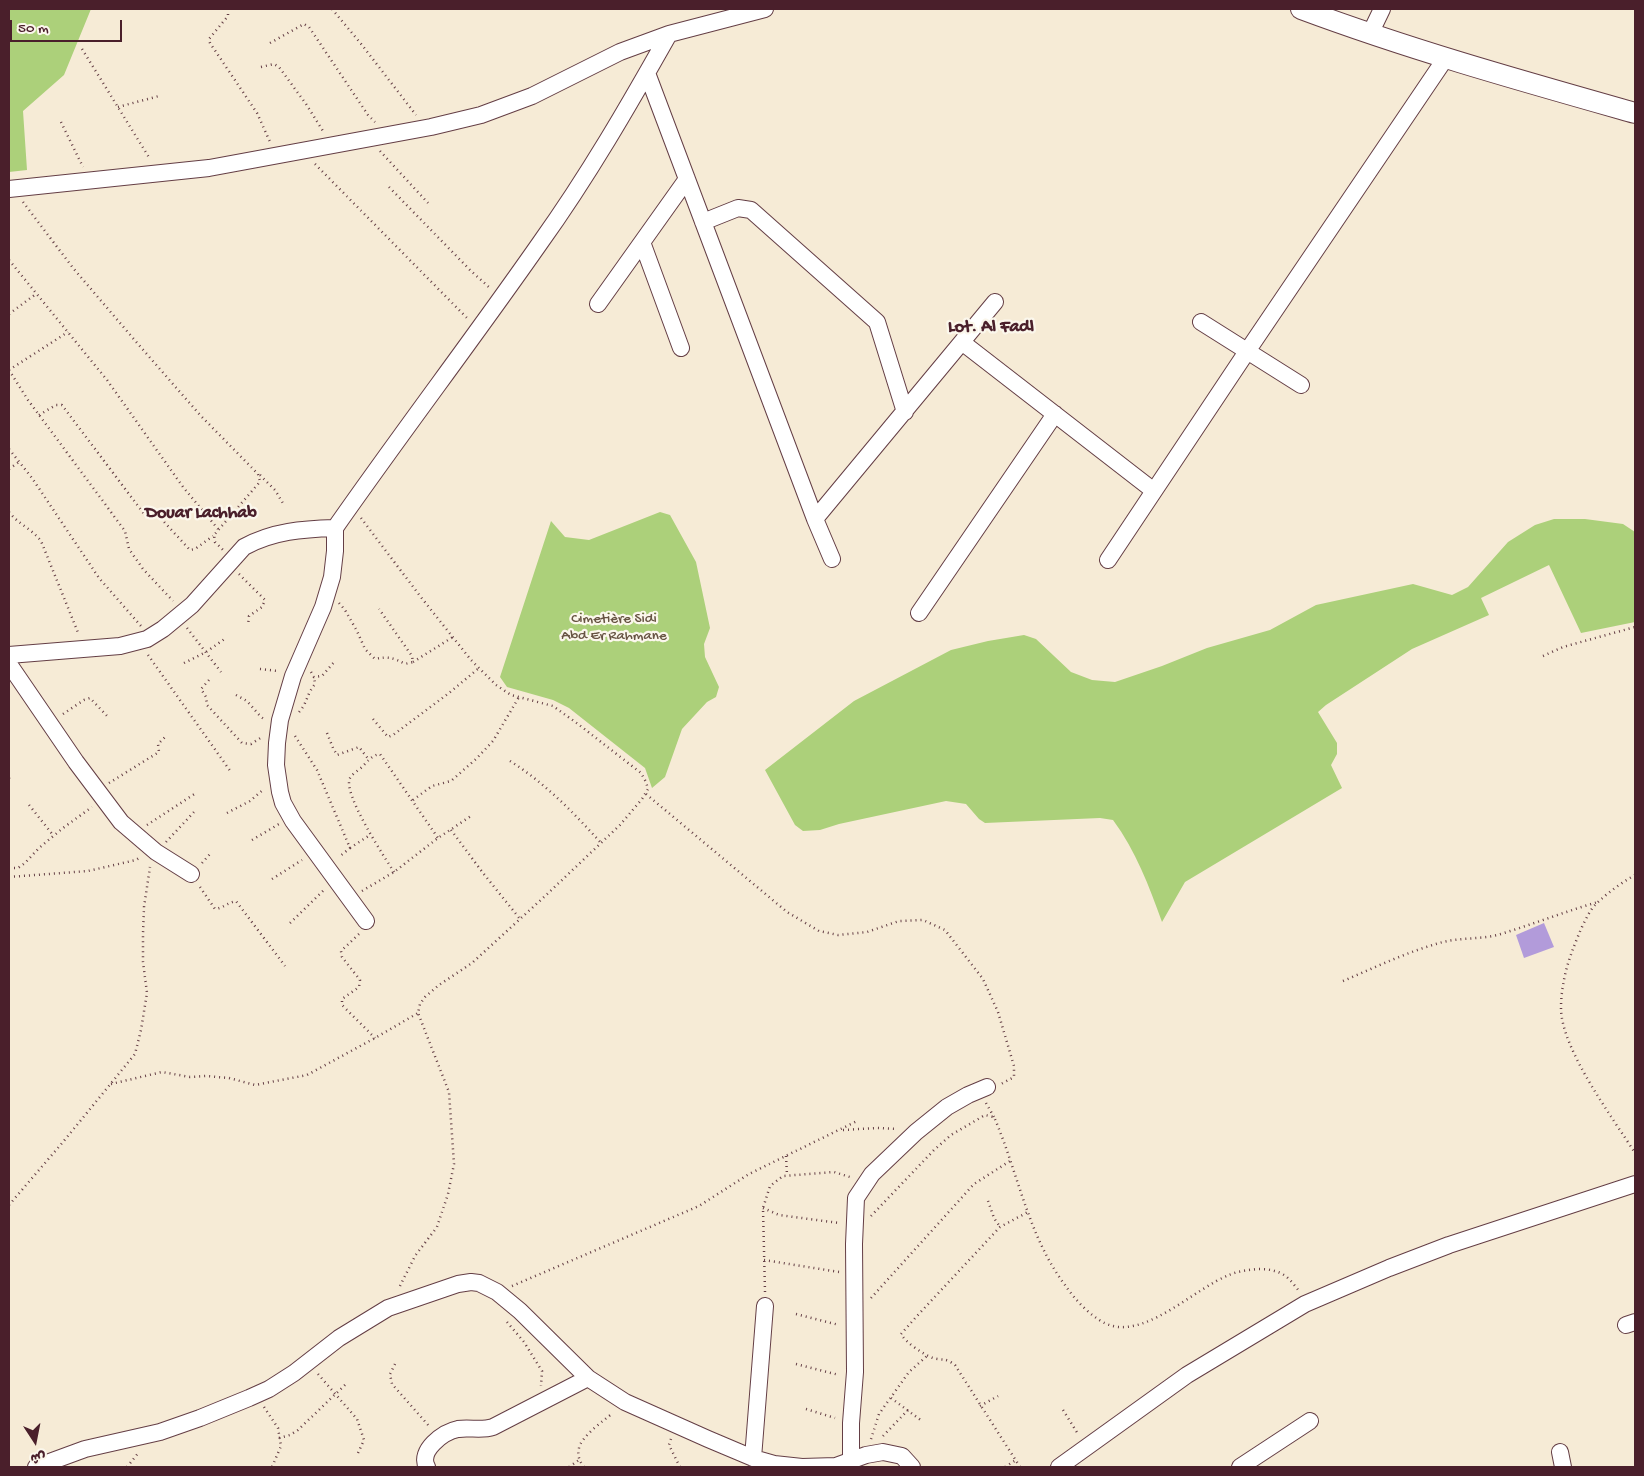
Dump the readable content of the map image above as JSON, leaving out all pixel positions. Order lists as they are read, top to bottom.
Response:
{
  "districts": ["Lot. Al Fadl", "Douar Lachhab"],
  "parks": ["Cimetière Sidi Abd Er Rahmane"],
  "scale_bar": "50 m",
  "north": "bottom"
}
